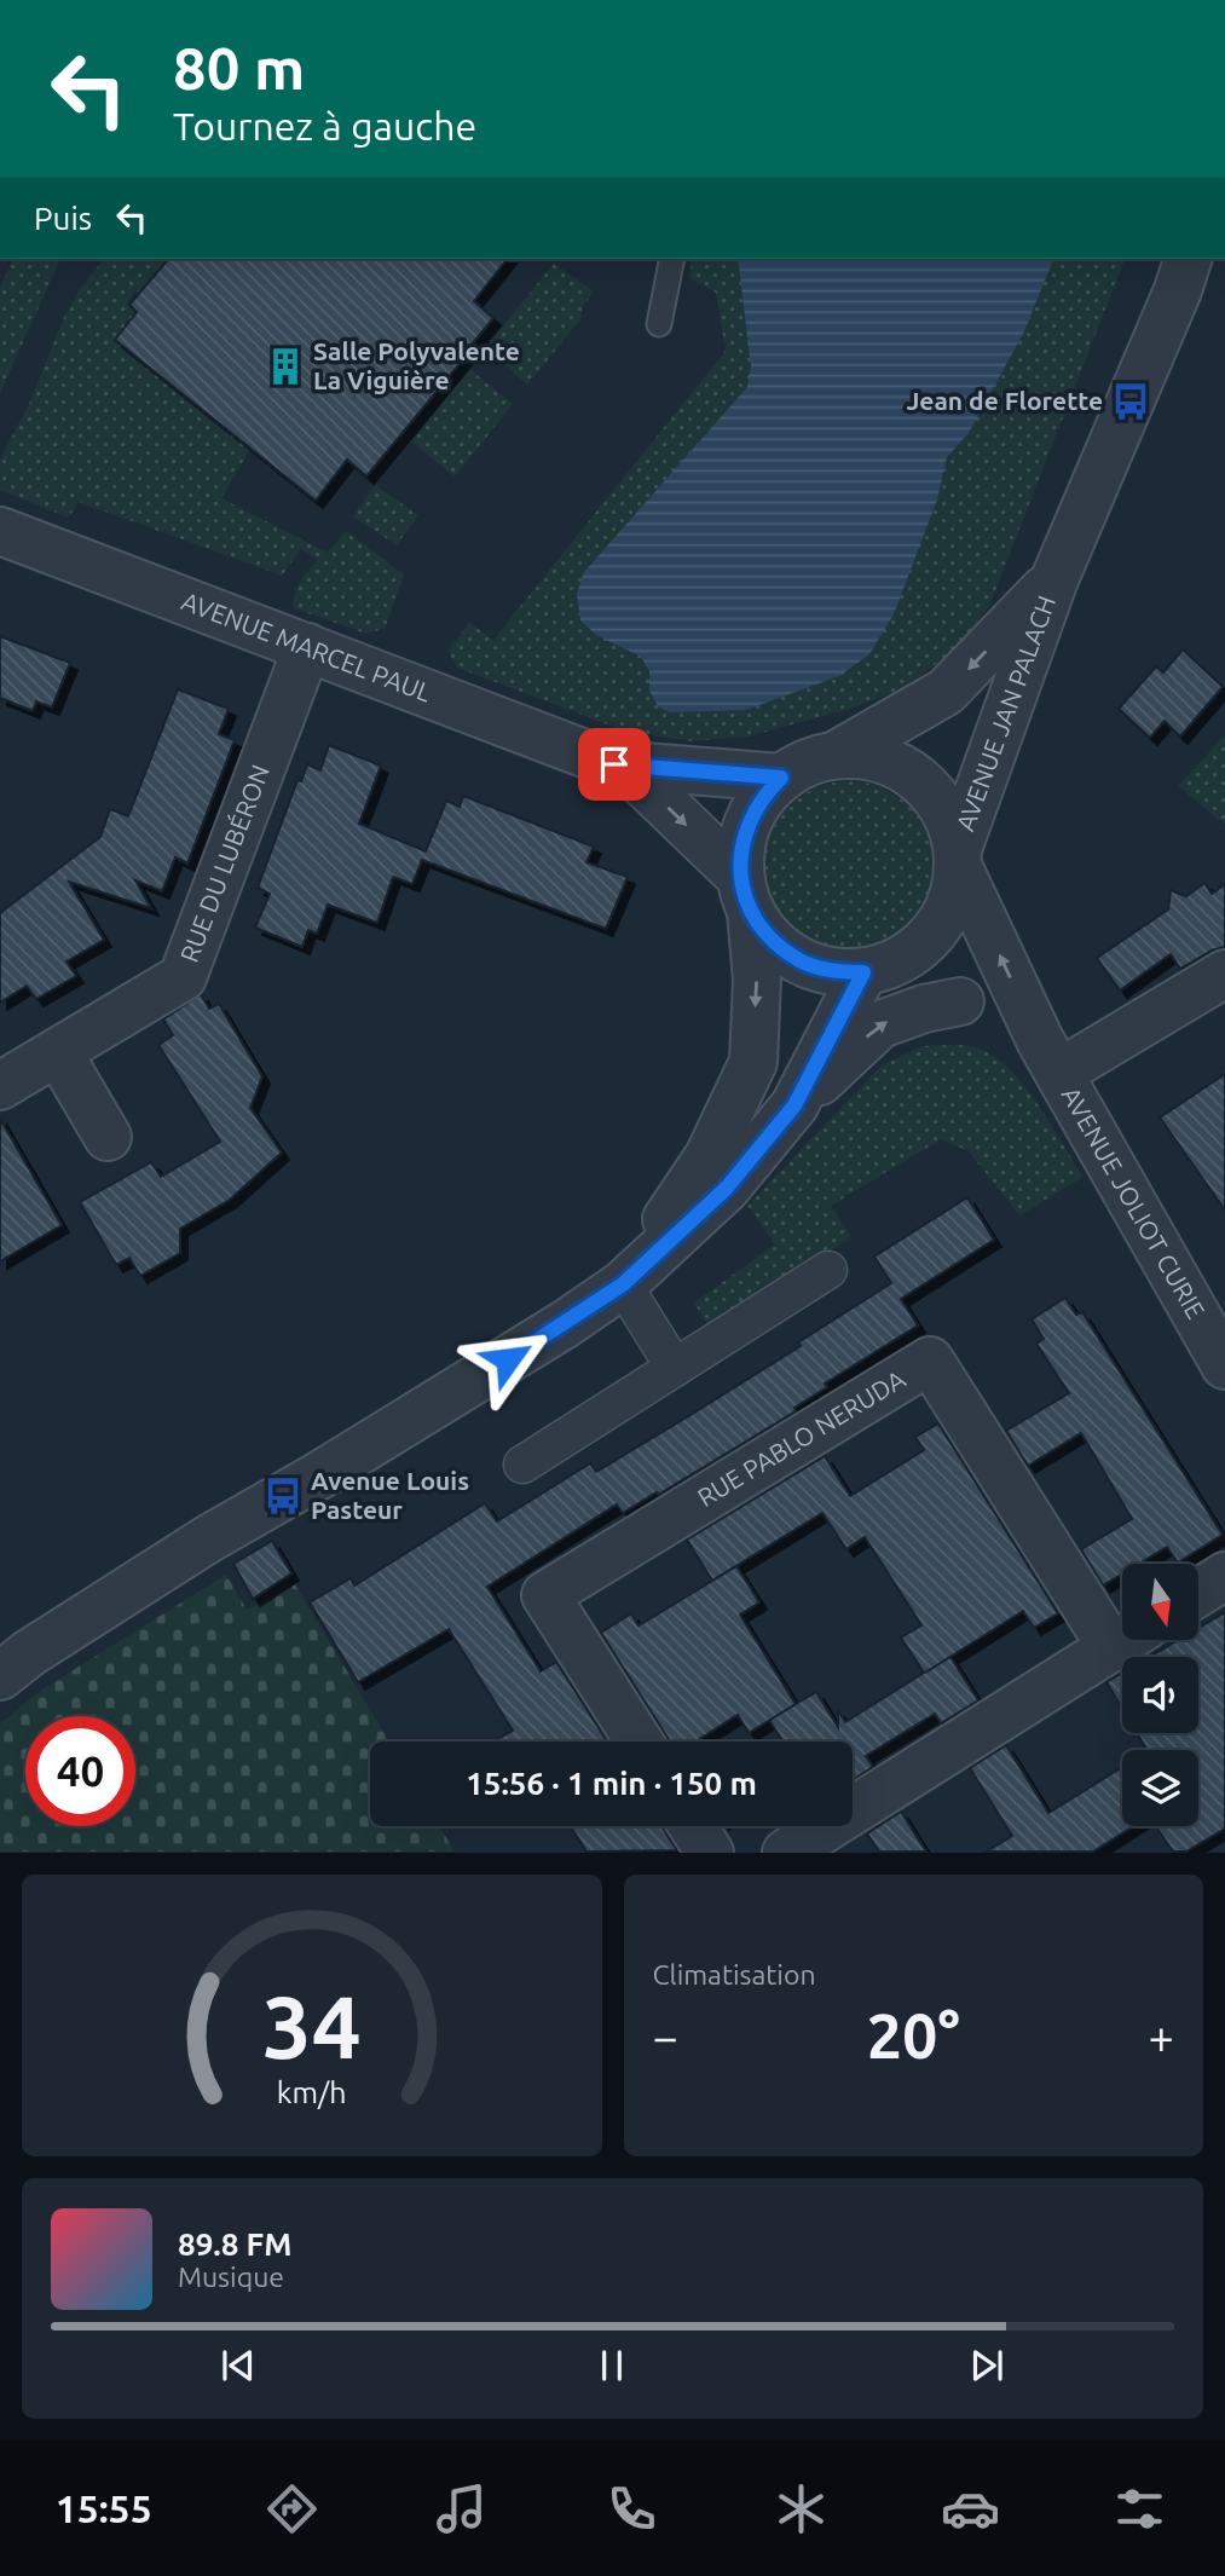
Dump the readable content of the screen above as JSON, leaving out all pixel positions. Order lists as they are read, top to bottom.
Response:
{
  "streets": {
    "street": [
      "AVENUE MARCEL PAUL",
      "AVENUE JAN PALACH",
      "RUE DU LUBÉRON",
      "AVENUE JOLIOT CURIE",
      "RUE PABLO NERUDA"
    ]
  },
  "crossings": [
    ["AVENUE MARCEL PAUL", "AVENUE JAN PALACH"],
    ["AVENUE MARCEL PAUL", "RUE DU LUBÉRON"],
    ["AVENUE MARCEL PAUL", "AVENUE JOLIOT CURIE"],
    ["AVENUE JAN PALACH", "AVENUE JOLIOT CURIE"]
  ],
  "one_way": ["AVENUE JOLIOT CURIE"],
  "places": {
    "building": ["Salle Polyvalente La Viguière"],
    "bus stop": ["Jean de Florette", "Avenue Louis Pasteur"]
  },
  "north": "bottom",
  "page": {
    "turn": ["80 m", "Tournez à gauche"],
    "then": "Puis",
    "limit": "40",
    "trip": "15:56 · 1 min · 150 m",
    "tile": "Climatisation",
    "heat": ["−", "20°", "+"],
    "song": ["89.8 FM", "Musique"],
    "tabs": "15:55",
    "gauge": ["34", "km/h"]
  }
}
